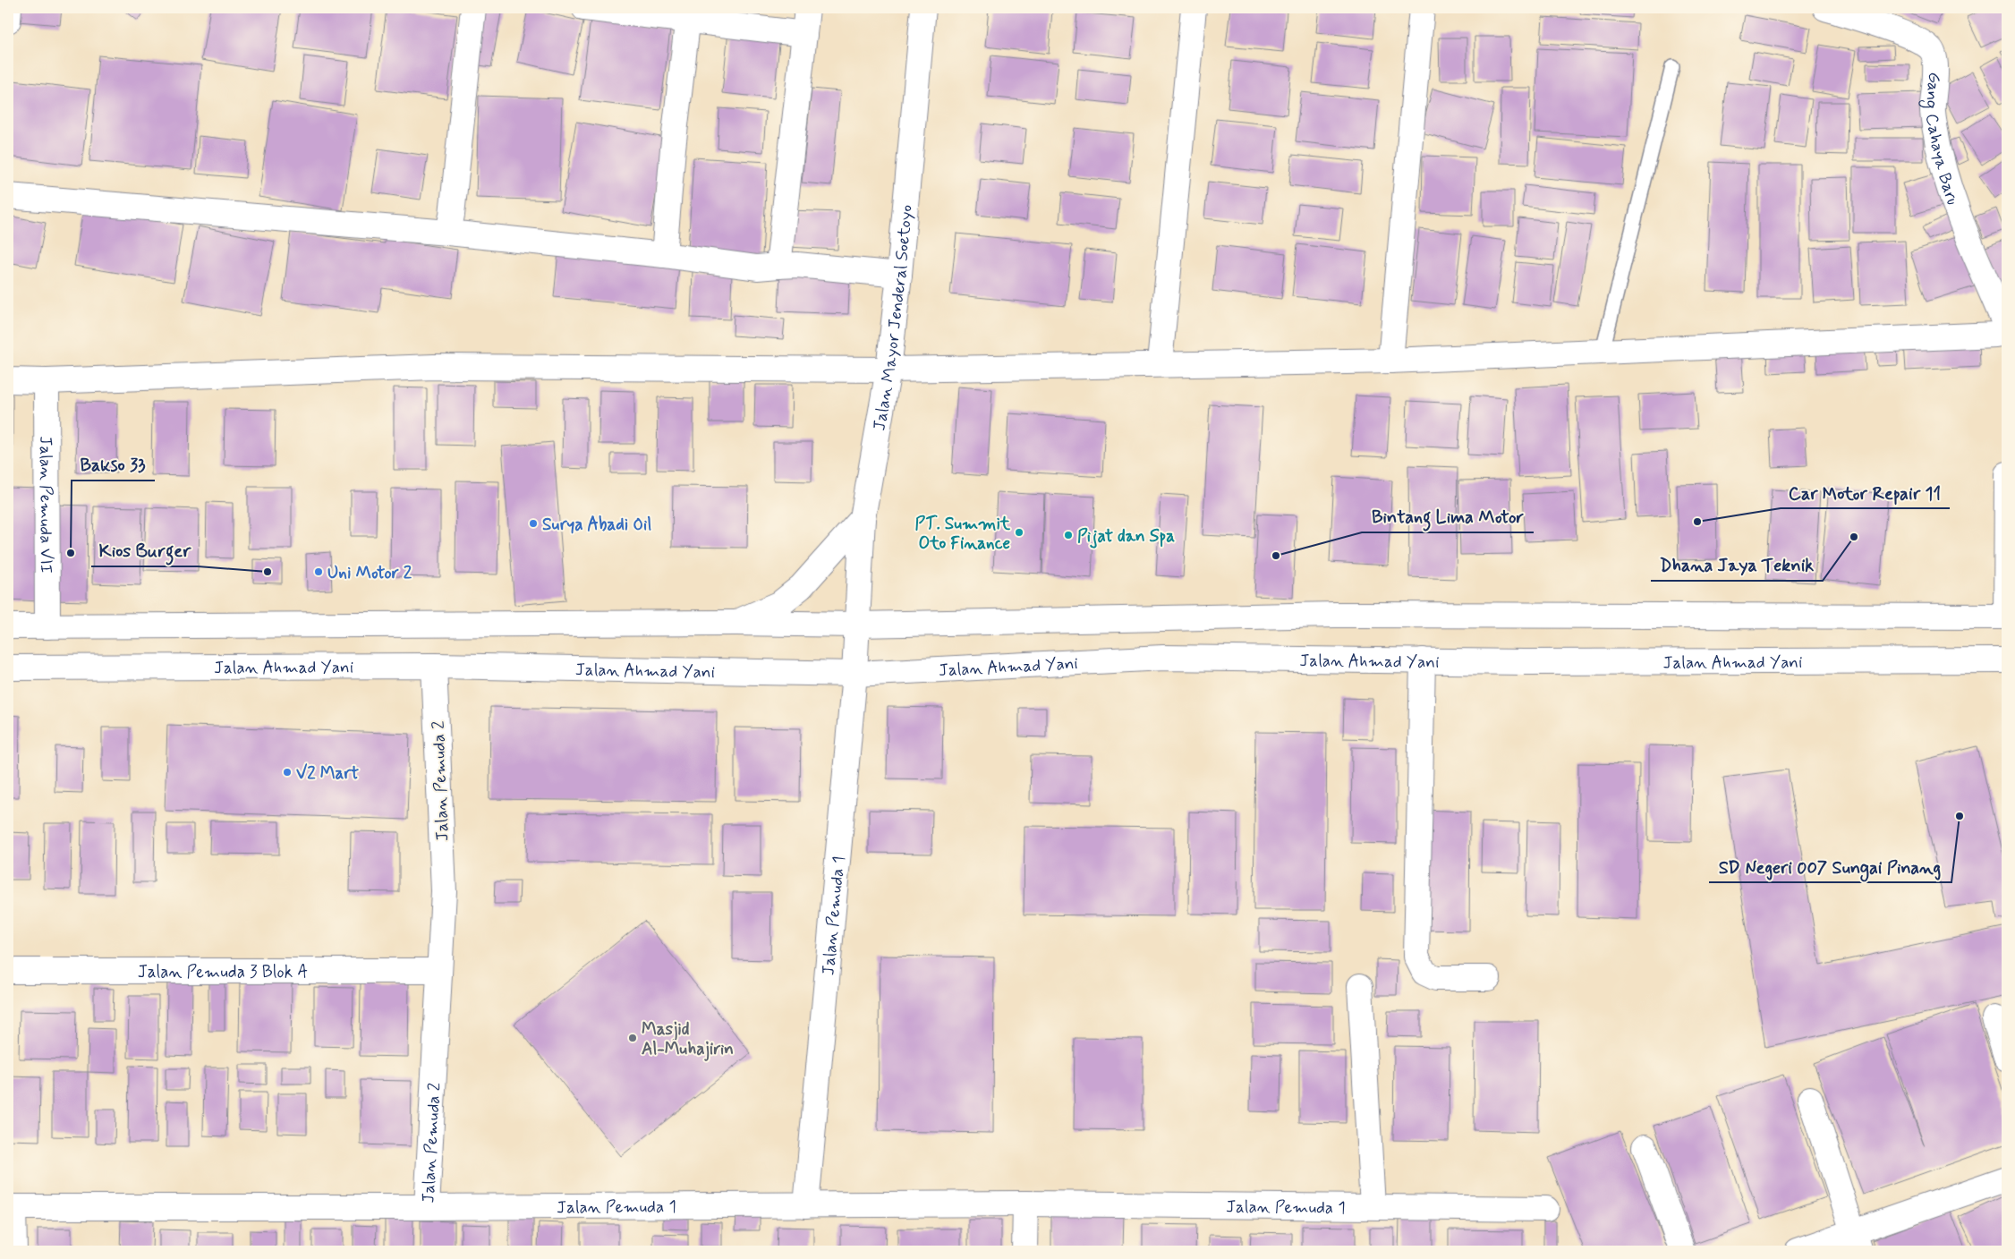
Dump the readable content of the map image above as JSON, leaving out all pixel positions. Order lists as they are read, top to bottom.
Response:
{
  "streets": {
    "street": [
      "Gang Cahaya Baru",
      "Jalan Mayor Jenderal Soetoyo",
      "Jalan Pemuda VII",
      "Jalan Ahmad Yani",
      "Jalan Pemuda 2",
      "Jalan Pemuda 1",
      "Jalan Pemuda 3 Blok A"
    ]
  },
  "crossings": [
    ["Jalan Mayor Jenderal Soetoyo", "Jalan Pemuda 1"],
    ["Jalan Ahmad Yani", "Jalan Pemuda 2"],
    ["Jalan Ahmad Yani", "Jalan Pemuda 1"],
    ["Jalan Pemuda 2", "Jalan Pemuda 1"],
    ["Jalan Pemuda 2", "Jalan Pemuda 3 Blok A"]
  ],
  "places": [
    "Car Motor Repair 11",
    "Surya Abadi Oil",
    "PT. Summit Oto Finance",
    "Pijat dan Spa",
    "Dhana Jaya Teknik",
    "Bakso 33",
    "Bintang Lima Motor",
    "Kios Burger",
    "Uni Motor 2",
    "V2 Mart",
    "SD Negeri 007 Sungai Pinang",
    "Masjid Al-Muhajirin"
  ]
}
